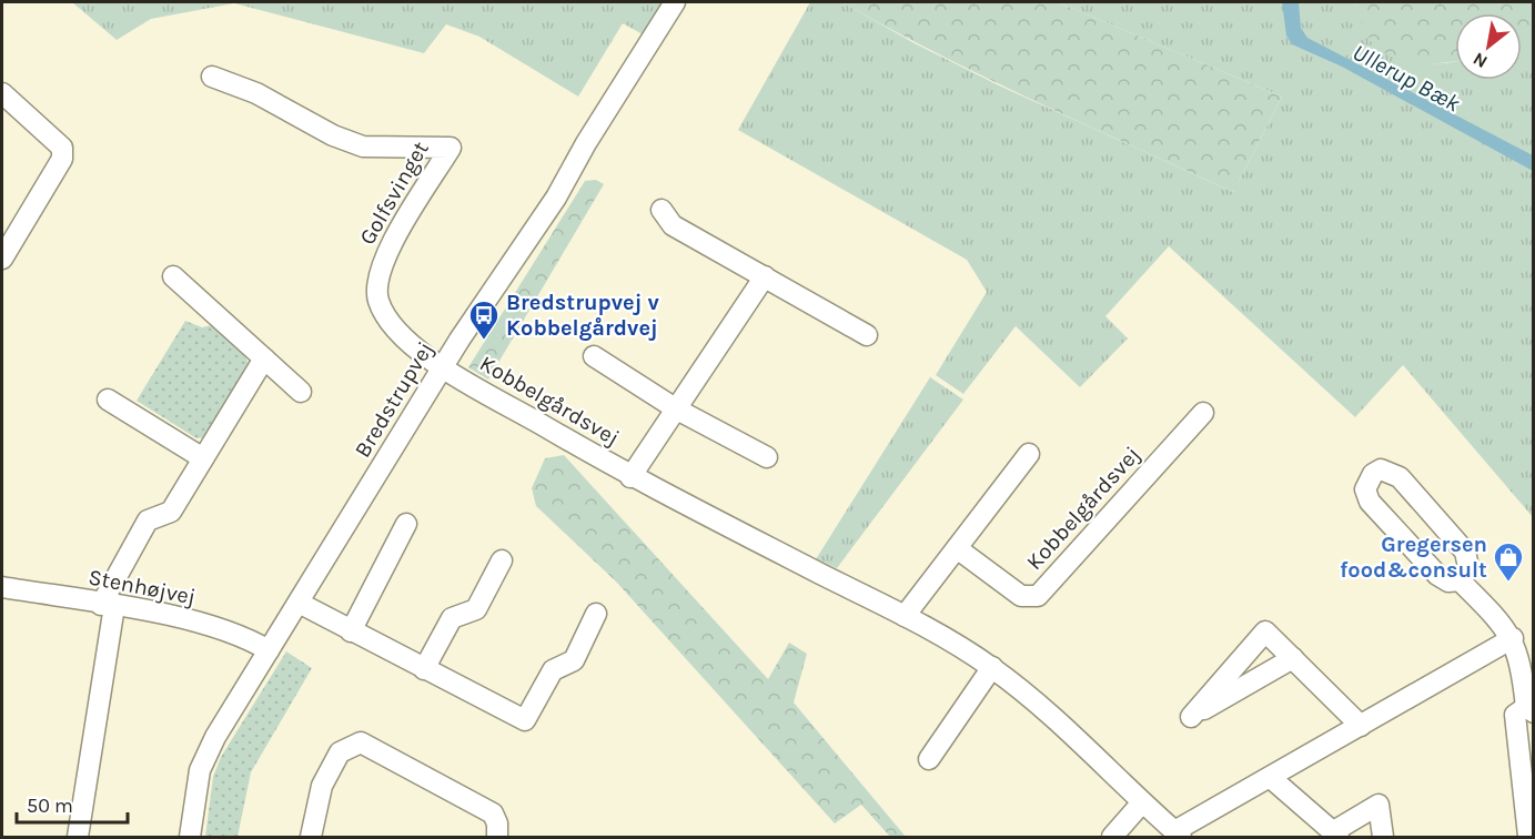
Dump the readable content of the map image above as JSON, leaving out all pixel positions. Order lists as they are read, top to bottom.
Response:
{
  "streets": {
    "street": [
      "Golfsvinget",
      "Bredstrupvej",
      "Kobbelgårdsvej",
      "Stenhøjvej"
    ]
  },
  "crossings": [
    ["Golfsvinget", "Bredstrupvej"],
    ["Golfsvinget", "Kobbelgårdsvej"],
    ["Bredstrupvej", "Kobbelgårdsvej"],
    ["Bredstrupvej", "Stenhøjvej"]
  ],
  "water": ["Ullerup Bæk"],
  "places": {
    "bus stop": ["Bredstrupvej v Kobbelgårdvej"],
    "shop": ["Gregersen food&consult"]
  },
  "scale_bar": "50 m",
  "north": "bottom left"
}
